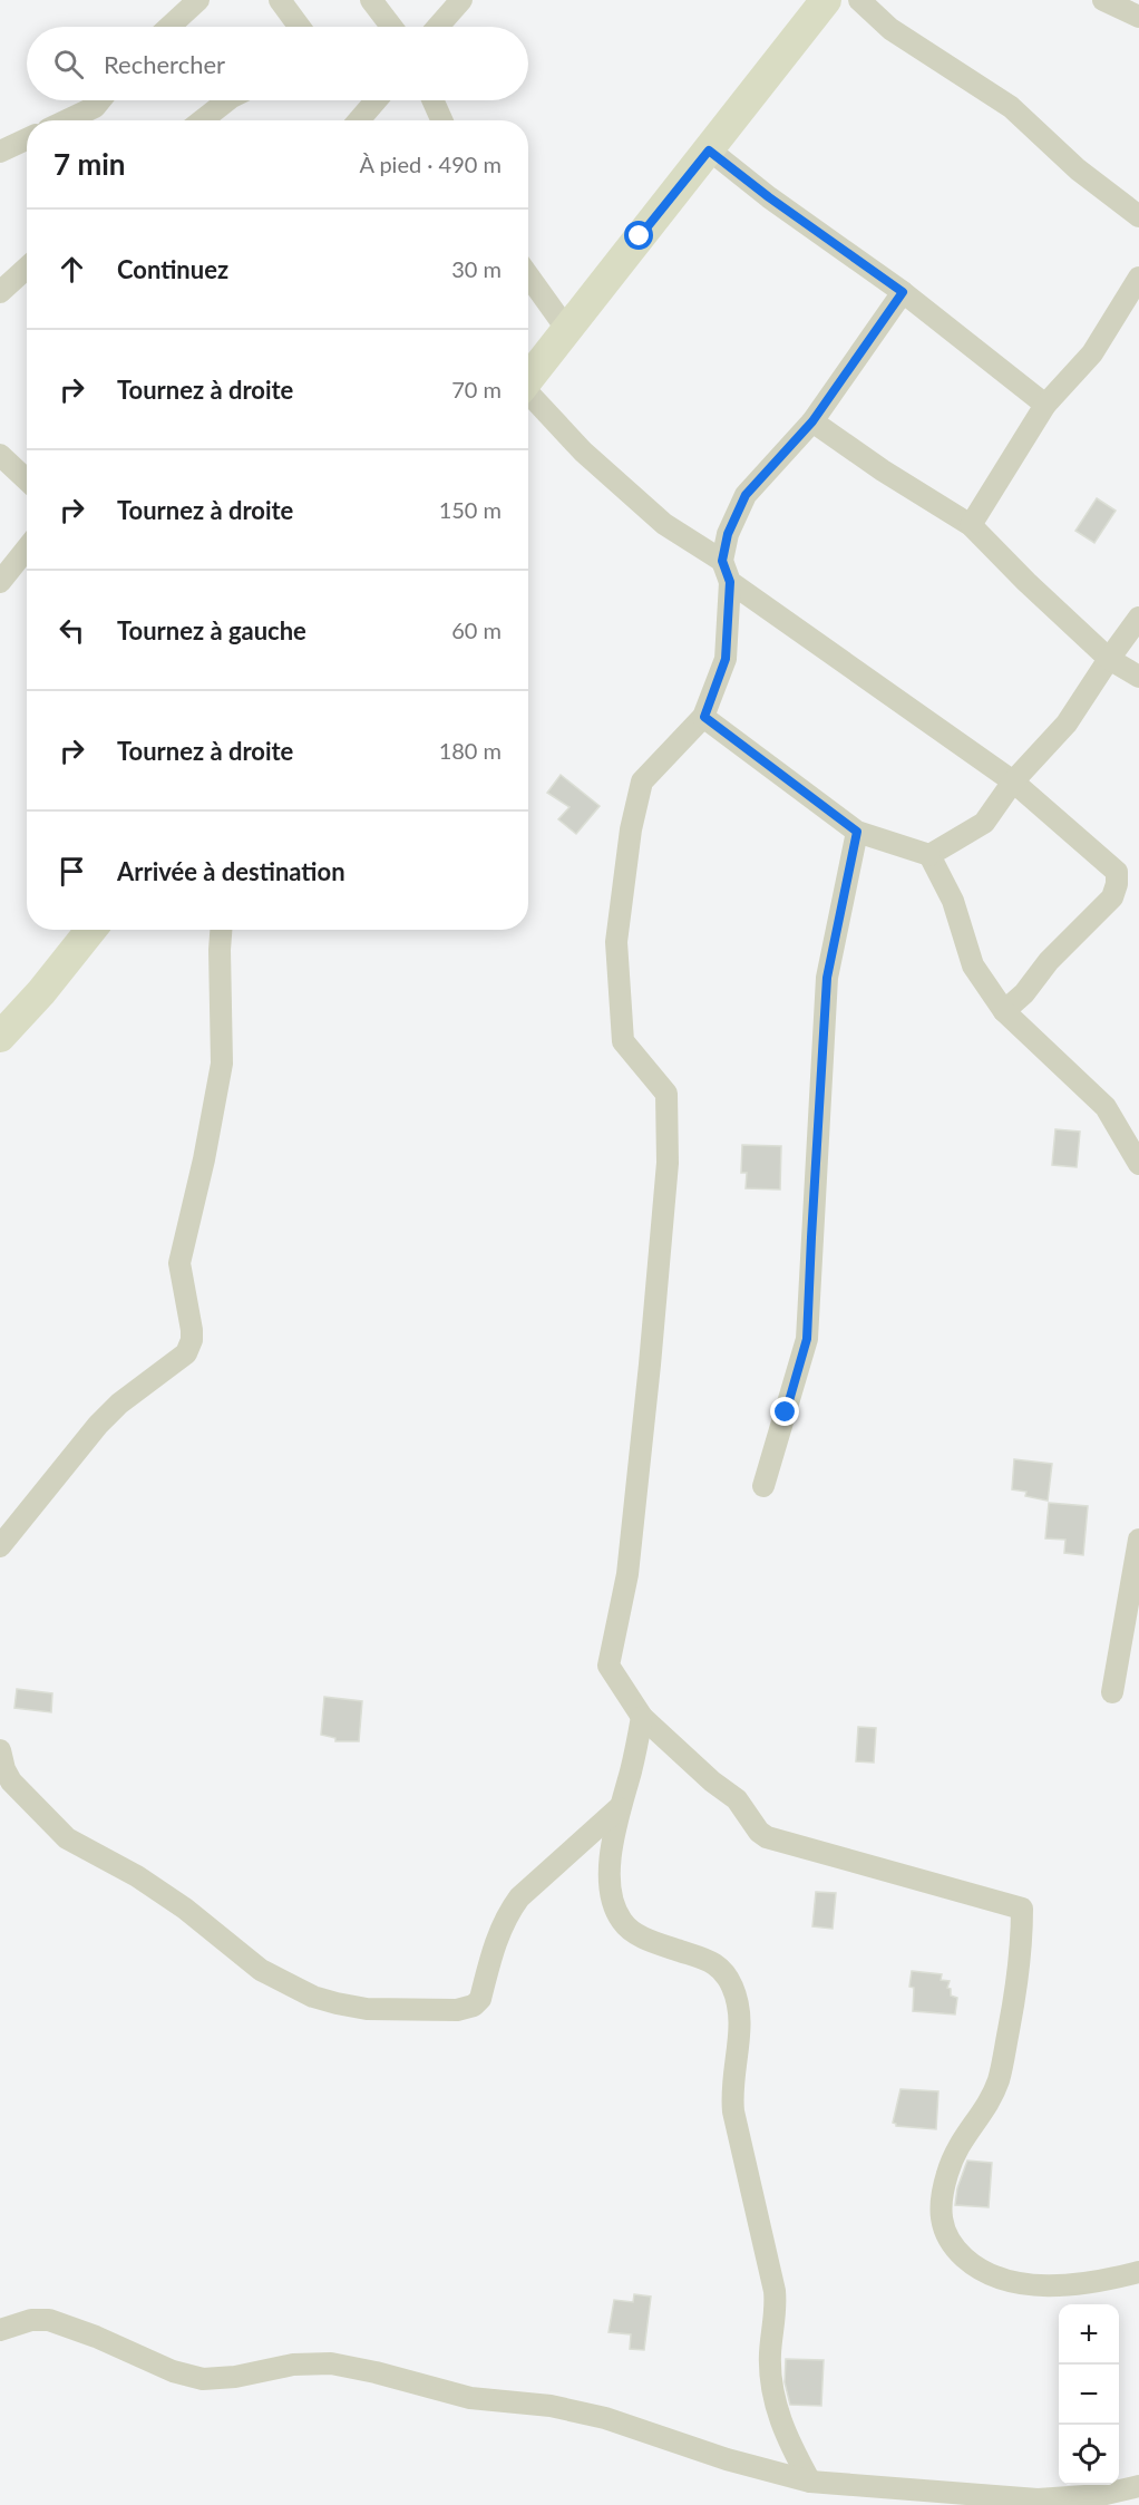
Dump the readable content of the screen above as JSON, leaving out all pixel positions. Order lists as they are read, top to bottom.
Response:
{
  "page": {
    "search": "Rechercher",
    "heading": ["7 min", "À pied · 490 m"],
    "list": [
      ["Continuez", "30 m"],
      ["Tournez à droite", "70 m"],
      ["Tournez à droite", "150 m"],
      ["Tournez à gauche", "60 m"],
      ["Tournez à droite", "180 m"],
      "Arrivée à destination"
    ],
    "map_buttons": ["+", "−"]
  }
}
